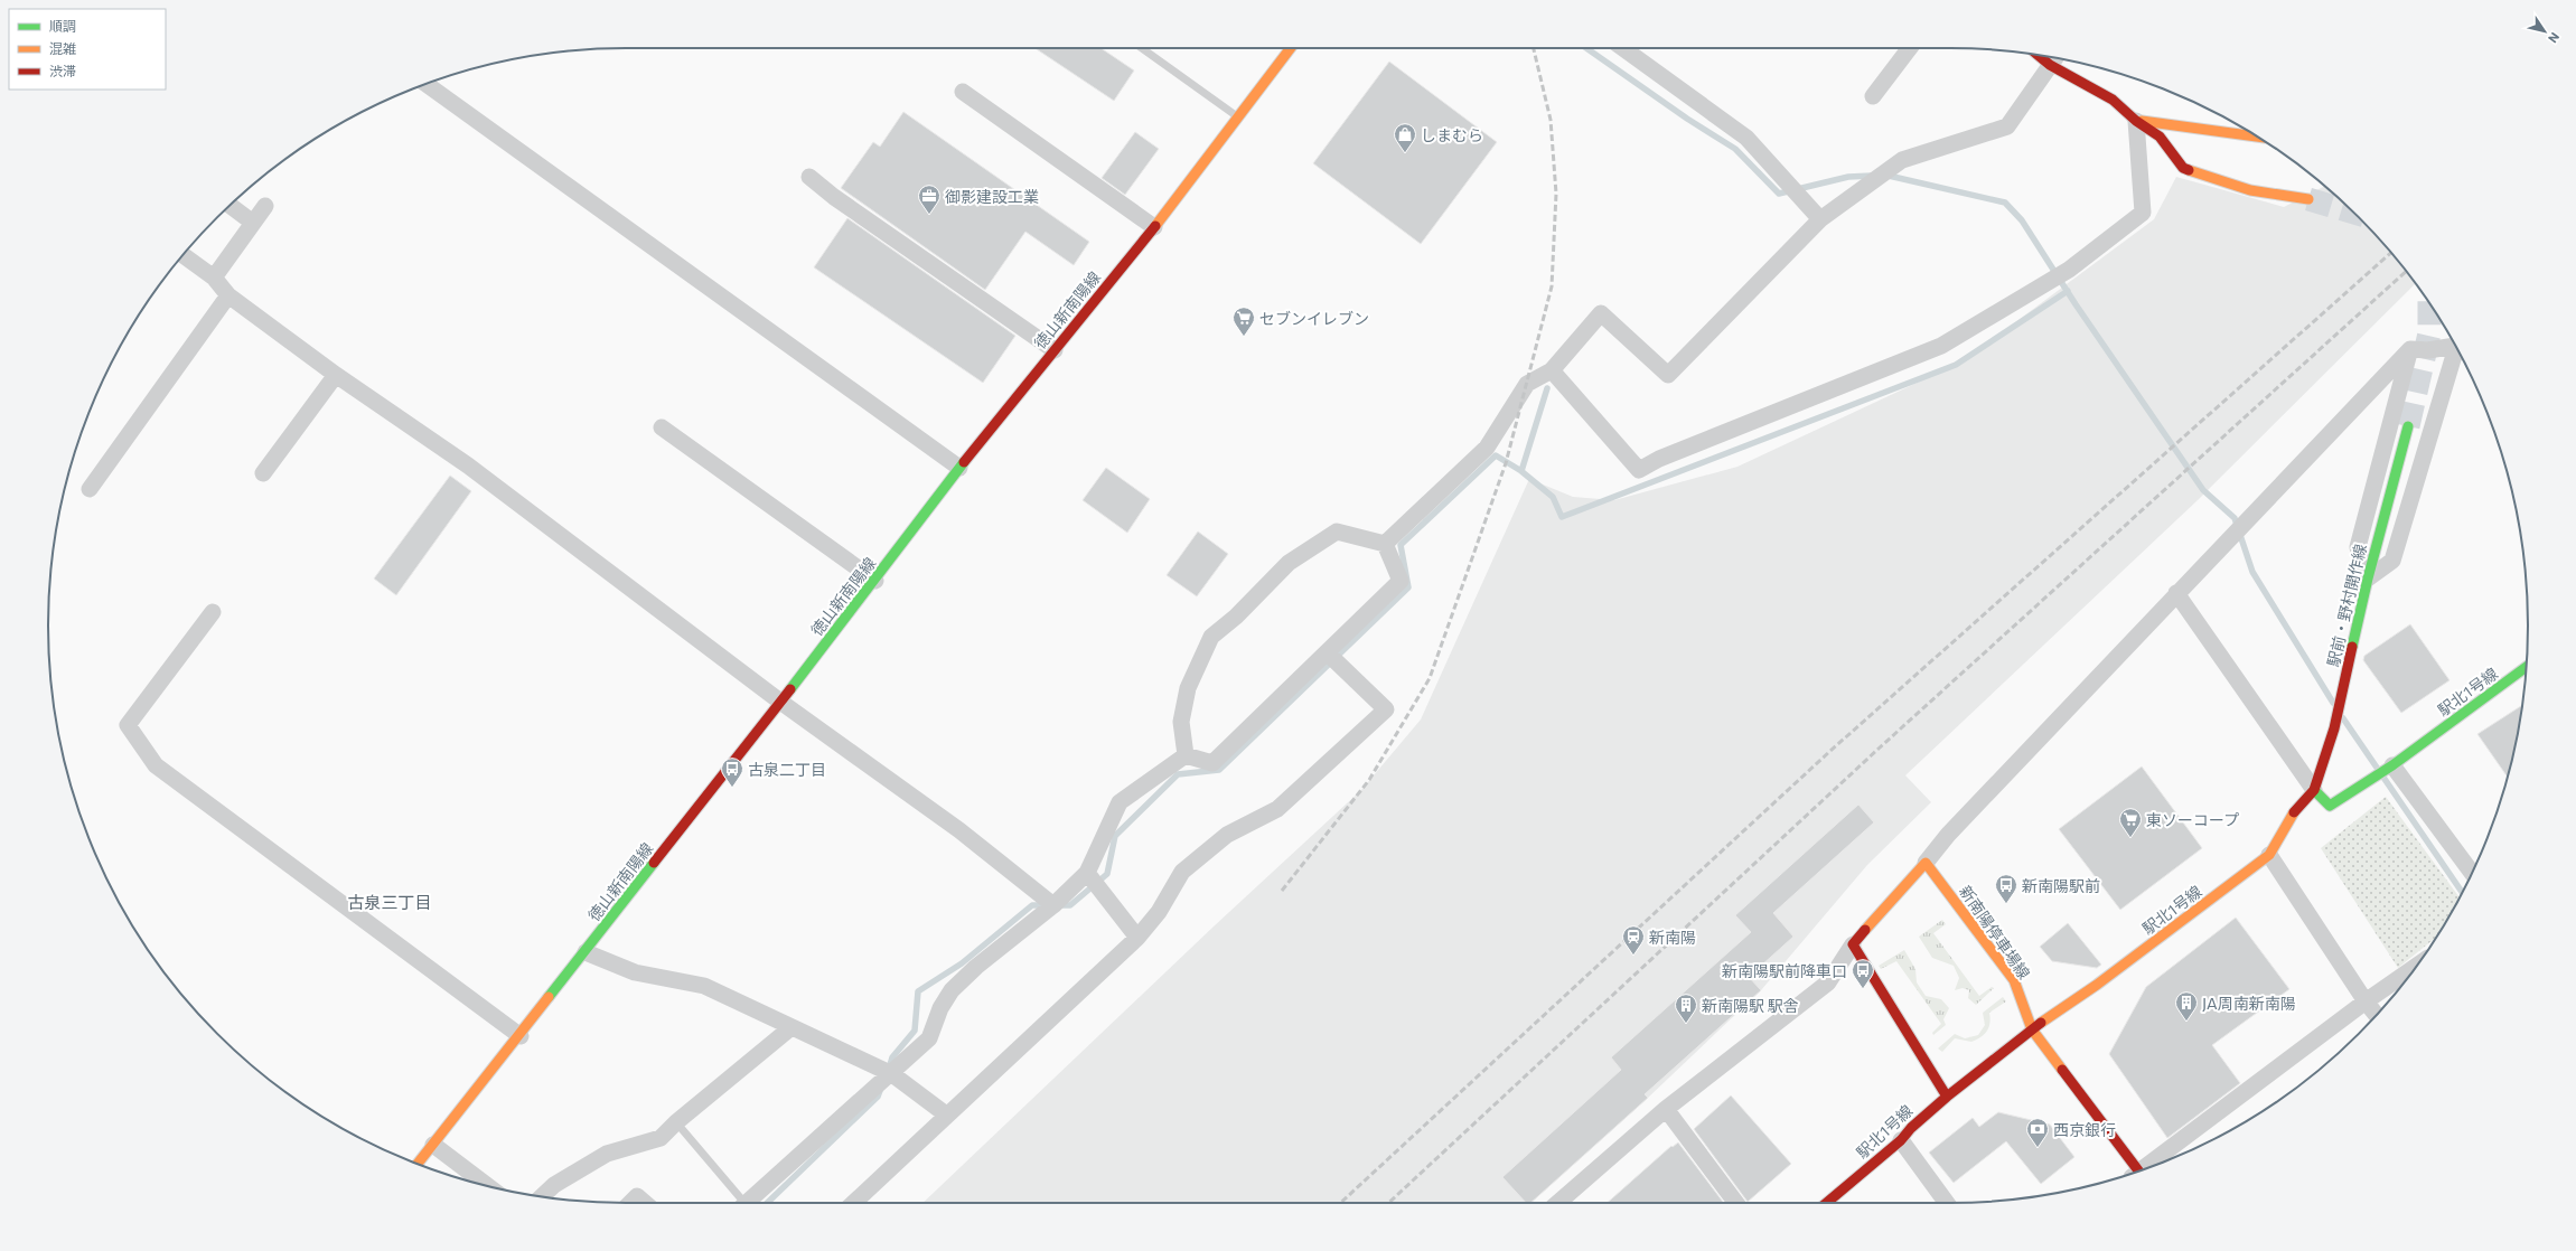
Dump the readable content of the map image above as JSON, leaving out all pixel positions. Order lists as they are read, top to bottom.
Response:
{
  "streets": {
    "street": [
      "徳山新南陽線",
      "駅前・野村開作線",
      "駅北1号線",
      "新南陽停車場線"
    ]
  },
  "crossings": [
    ["駅前・野村開作線", "駅北1号線"],
    ["駅北1号線", "新南陽停車場線"]
  ],
  "districts": ["古泉三丁目"],
  "places": {
    "shop": ["しまむら"],
    "office": ["御影建設工業"],
    "supermarket": ["セブンイレブン", "東ソーコープ"],
    "bus stop": ["古泉二丁目", "新南陽駅前", "新南陽駅前降車口"],
    "station": ["新南陽"],
    "building": ["JA周南新南陽", "新南陽駅 駅舎"],
    "bank": ["西京銀行"]
  },
  "legend": ["順調", "混雑", "渋滞"],
  "north": "bottom right"
}
